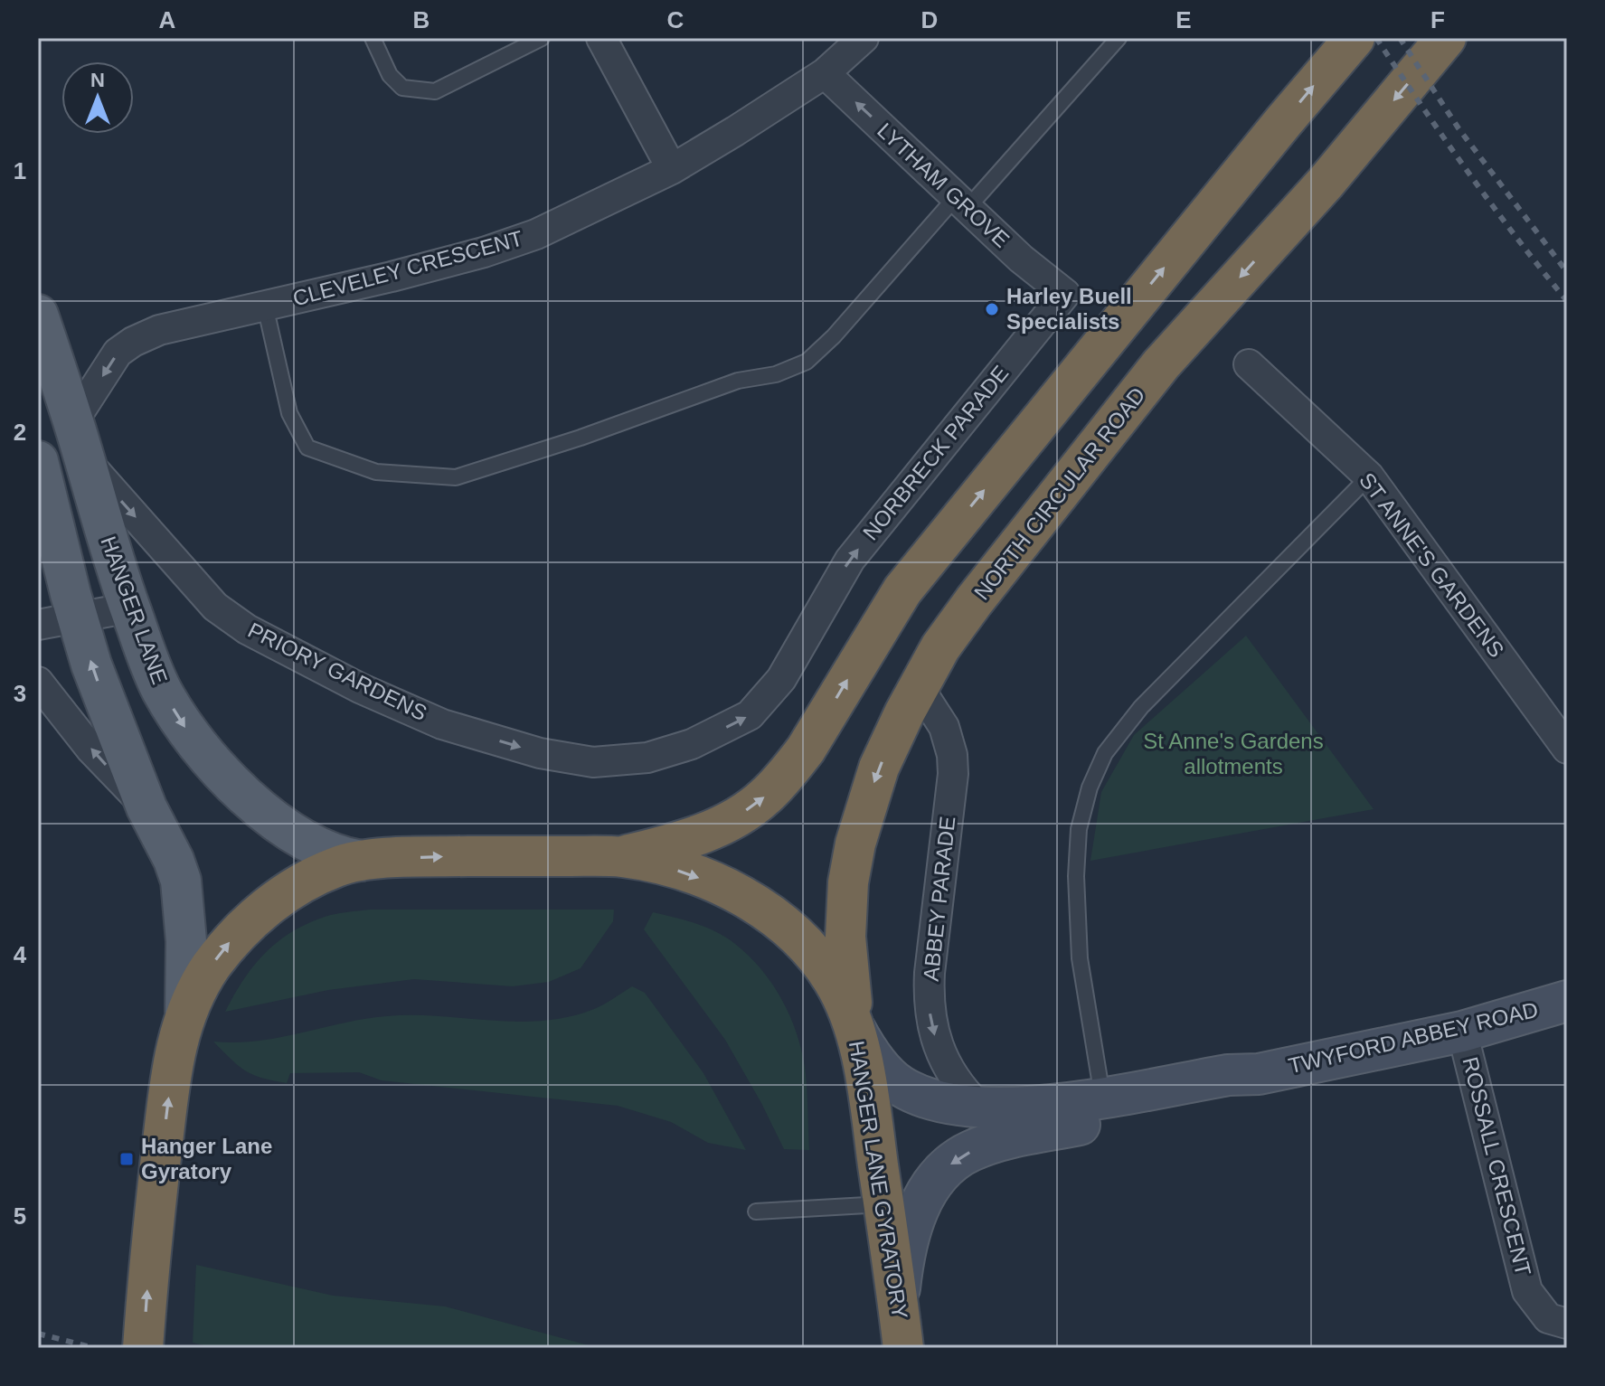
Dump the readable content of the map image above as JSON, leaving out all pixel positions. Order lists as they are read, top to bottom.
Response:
{
  "streets": {
    "highway": ["NORTH CIRCULAR ROAD", "HANGER LANE GYRATORY"],
    "main road": ["HANGER LANE"],
    "street": [
      "LYTHAM GROVE",
      "CLEVELEY CRESCENT",
      "NORBRECK PARADE",
      "ST ANNE'S GARDENS",
      "PRIORY GARDENS",
      "ABBEY PARADE",
      "TWYFORD ABBEY ROAD",
      "ROSSALL CRESCENT"
    ]
  },
  "crossings": [
    ["LYTHAM GROVE", "CLEVELEY CRESCENT"],
    ["LYTHAM GROVE", "NORBRECK PARADE"],
    ["CLEVELEY CRESCENT", "HANGER LANE"],
    ["CLEVELEY CRESCENT", "PRIORY GARDENS"],
    ["NORBRECK PARADE", "PRIORY GARDENS"],
    ["NORTH CIRCULAR ROAD", "ABBEY PARADE"],
    ["NORTH CIRCULAR ROAD", "TWYFORD ABBEY ROAD"],
    ["NORTH CIRCULAR ROAD", "HANGER LANE GYRATORY"],
    ["HANGER LANE", "PRIORY GARDENS"],
    ["HANGER LANE", "HANGER LANE GYRATORY"],
    ["ABBEY PARADE", "TWYFORD ABBEY ROAD"],
    ["TWYFORD ABBEY ROAD", "ROSSALL CRESCENT"],
    ["TWYFORD ABBEY ROAD", "HANGER LANE GYRATORY"]
  ],
  "one_way": [
    "LYTHAM GROVE",
    "NORBRECK PARADE",
    "PRIORY GARDENS",
    "ABBEY PARADE"
  ],
  "parks": ["St Anne's Gardens allotments"],
  "places": {
    "other": ["Harley Buell Specialists"],
    "transit": ["Hanger Lane Gyratory"]
  },
  "north": "top",
  "grid": {
    "columns": [
      "A",
      "B",
      "C",
      "D",
      "E",
      "F"
    ],
    "rows": [
      "1",
      "2",
      "3",
      "4",
      "5"
    ]
  }
}
